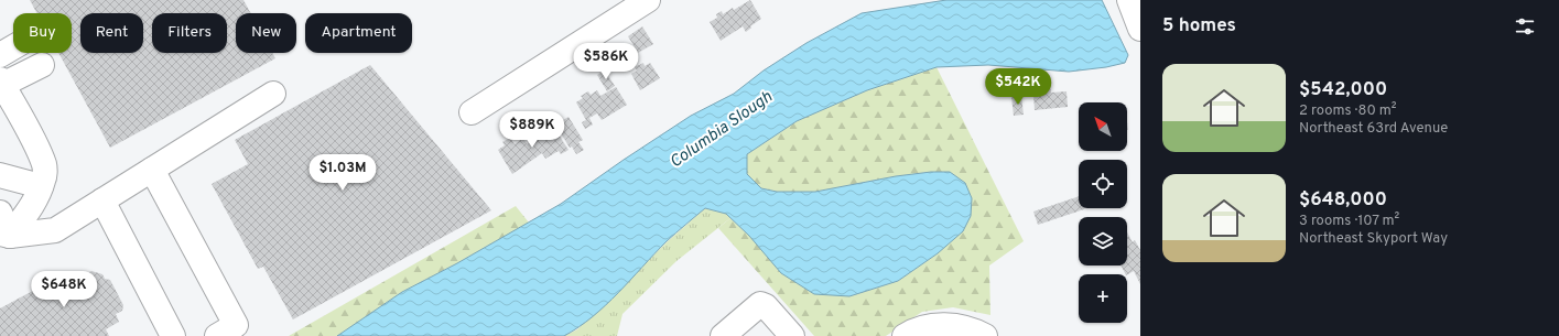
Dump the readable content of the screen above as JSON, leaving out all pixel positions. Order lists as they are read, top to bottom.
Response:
{
  "water": ["Columbia Slough"],
  "north": "top left",
  "page": {
    "heading": "5 homes",
    "chip": [
      "Buy",
      "Rent",
      "Filters",
      "New",
      "Apartment"
    ],
    "price": [
      "$586K",
      "$542K",
      "$889K",
      "$1.03M",
      "$648K"
    ],
    "list": [
      {
        "name": "$542,000",
        "note": "2 rooms · 80 m² · Northeast 63rd Avenue"
      },
      {
        "name": "$648,000",
        "note": "3 rooms · 107 m² · Northeast Skyport Way"
      }
    ],
    "map_buttons": "+"
  }
}
